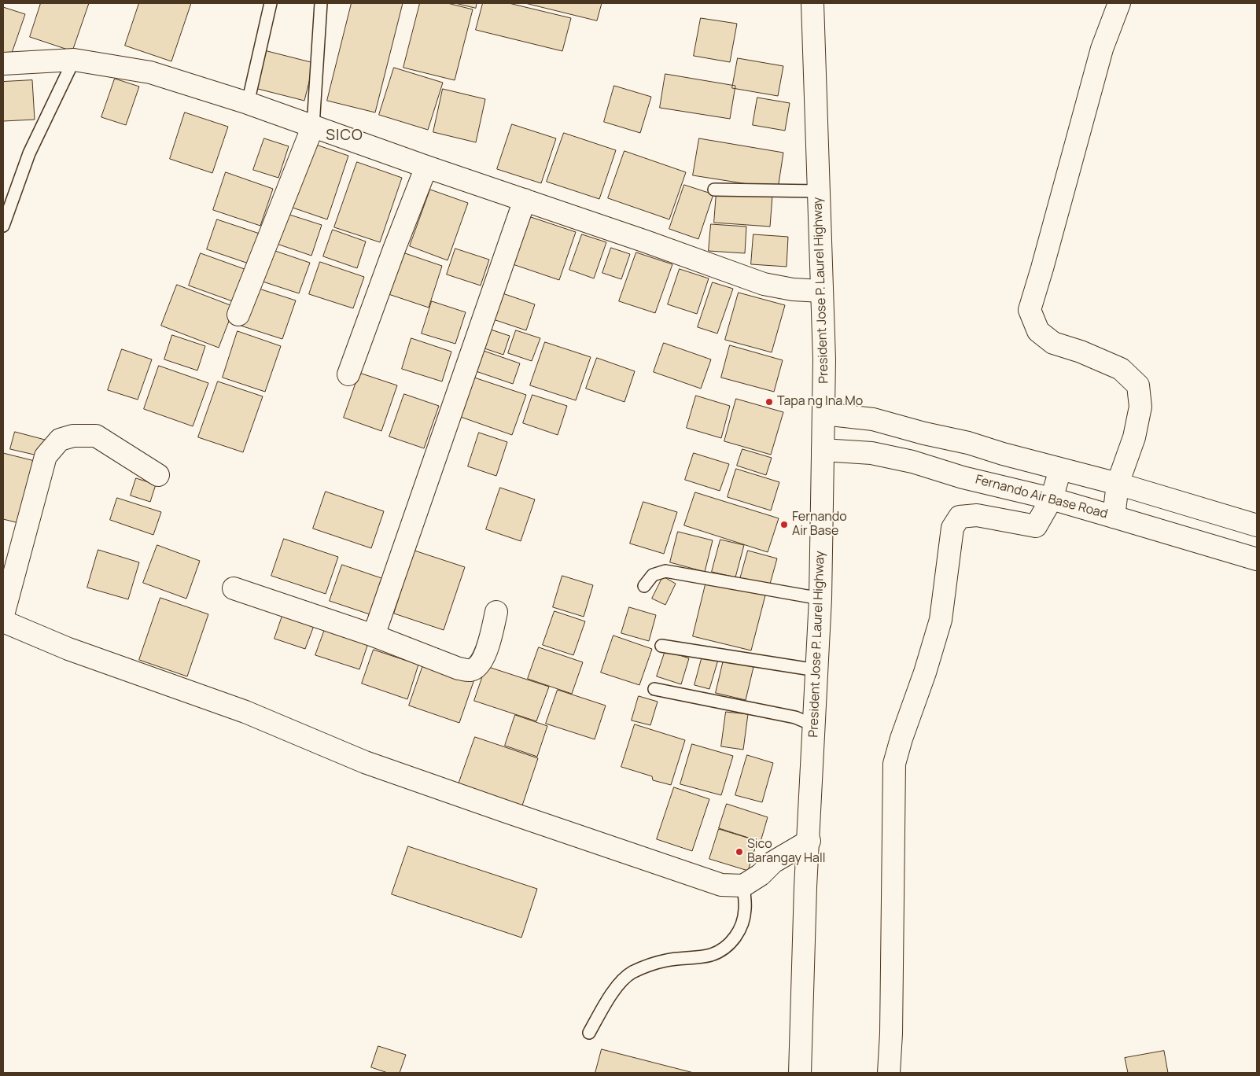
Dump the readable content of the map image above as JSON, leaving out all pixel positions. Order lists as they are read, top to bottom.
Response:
{
  "streets": {
    "main road": ["President Jose P. Laurel Highway", "Fernando Air Base Road"]
  },
  "crossings": [
    ["President Jose P. Laurel Highway", "Fernando Air Base Road"]
  ],
  "districts": ["SICO"],
  "places": ["Tapa ng Ina Mo", "Fernando Air Base", "Sico Barangay Hall"]
}
